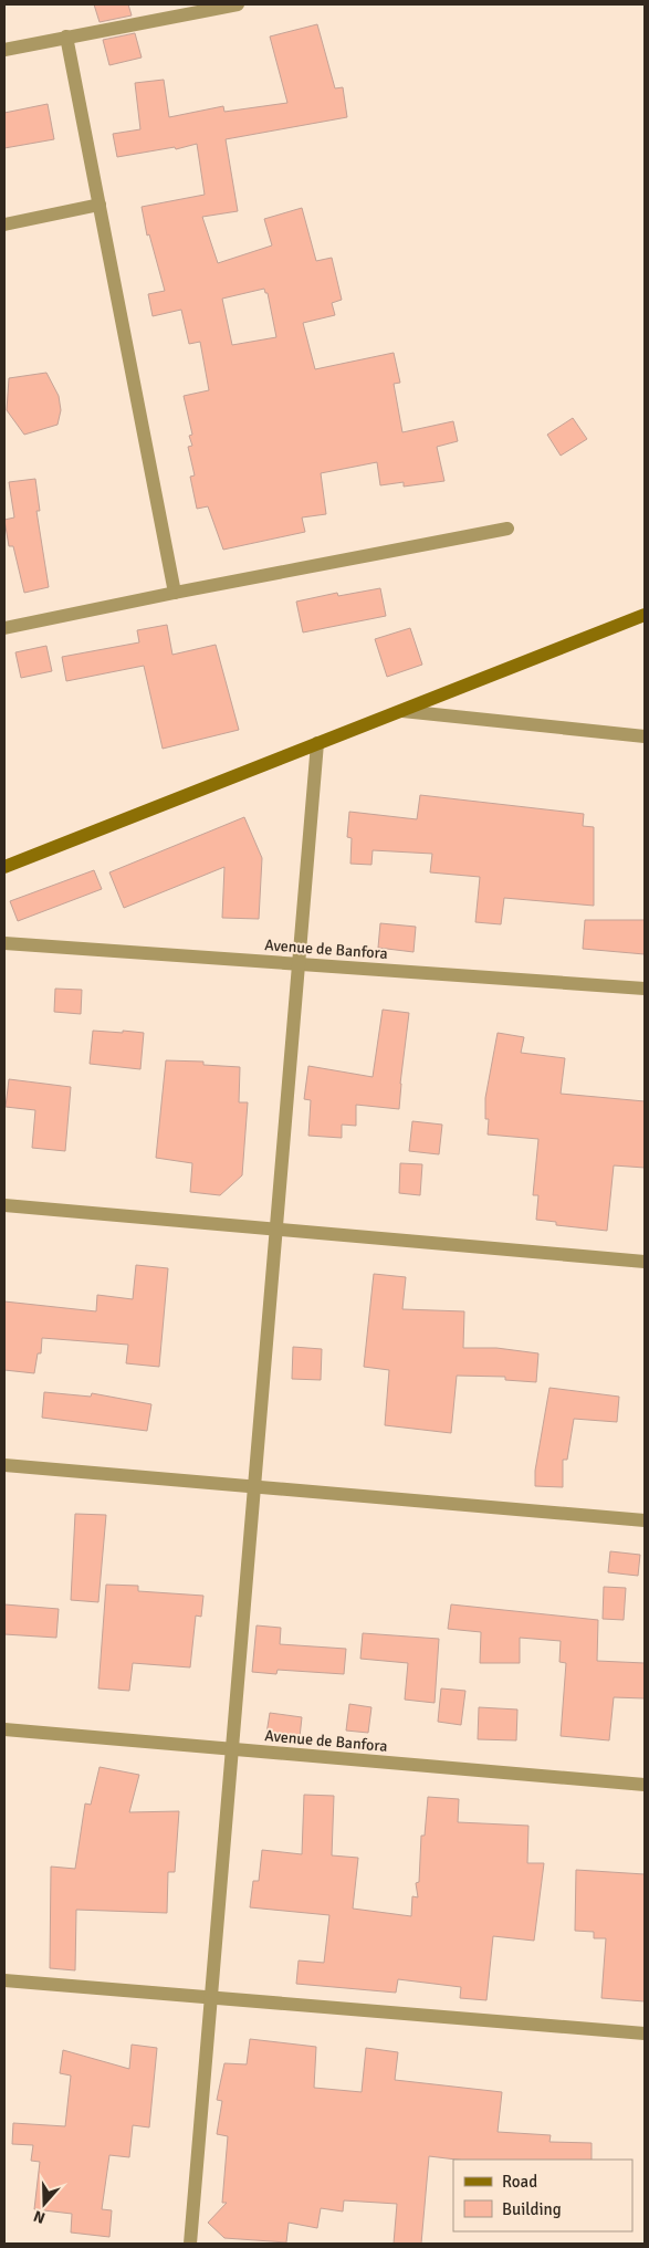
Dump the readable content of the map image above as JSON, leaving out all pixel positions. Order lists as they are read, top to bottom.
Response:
{
  "streets": {
    "street": ["Avenue de Banfora"]
  },
  "legend": ["Road", "Building"],
  "north": "bottom"
}
